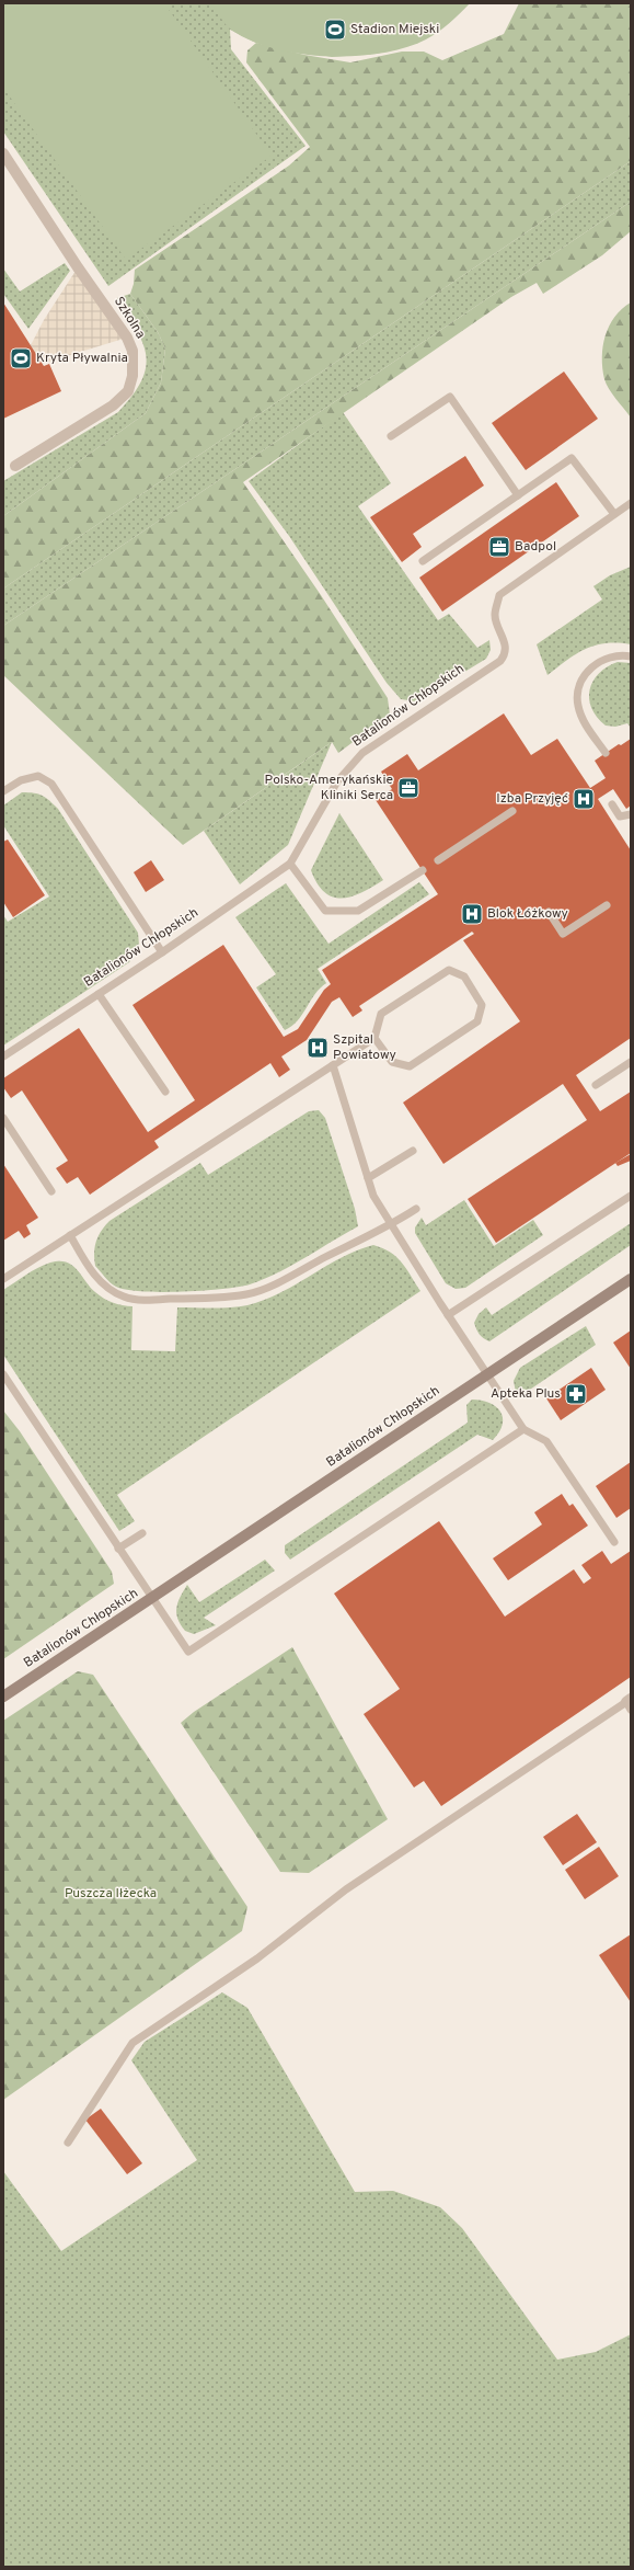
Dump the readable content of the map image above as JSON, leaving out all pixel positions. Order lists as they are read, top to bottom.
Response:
{
  "streets": {
    "street": ["Szkolna", "Batalionów Chłopskich"]
  },
  "parks": ["Puszcza Iłżecka"],
  "places": {
    "sports": ["Stadion Miejski", "Kryta Pływalnia"],
    "office": ["Badpol", "Polsko-Amerykańskie Kliniki Serca"],
    "hospital": ["Izba Przyjęć", "Blok Łóżkowy", "Szpital Powiatowy"],
    "pharmacy": ["Apteka Plus"]
  }
}
